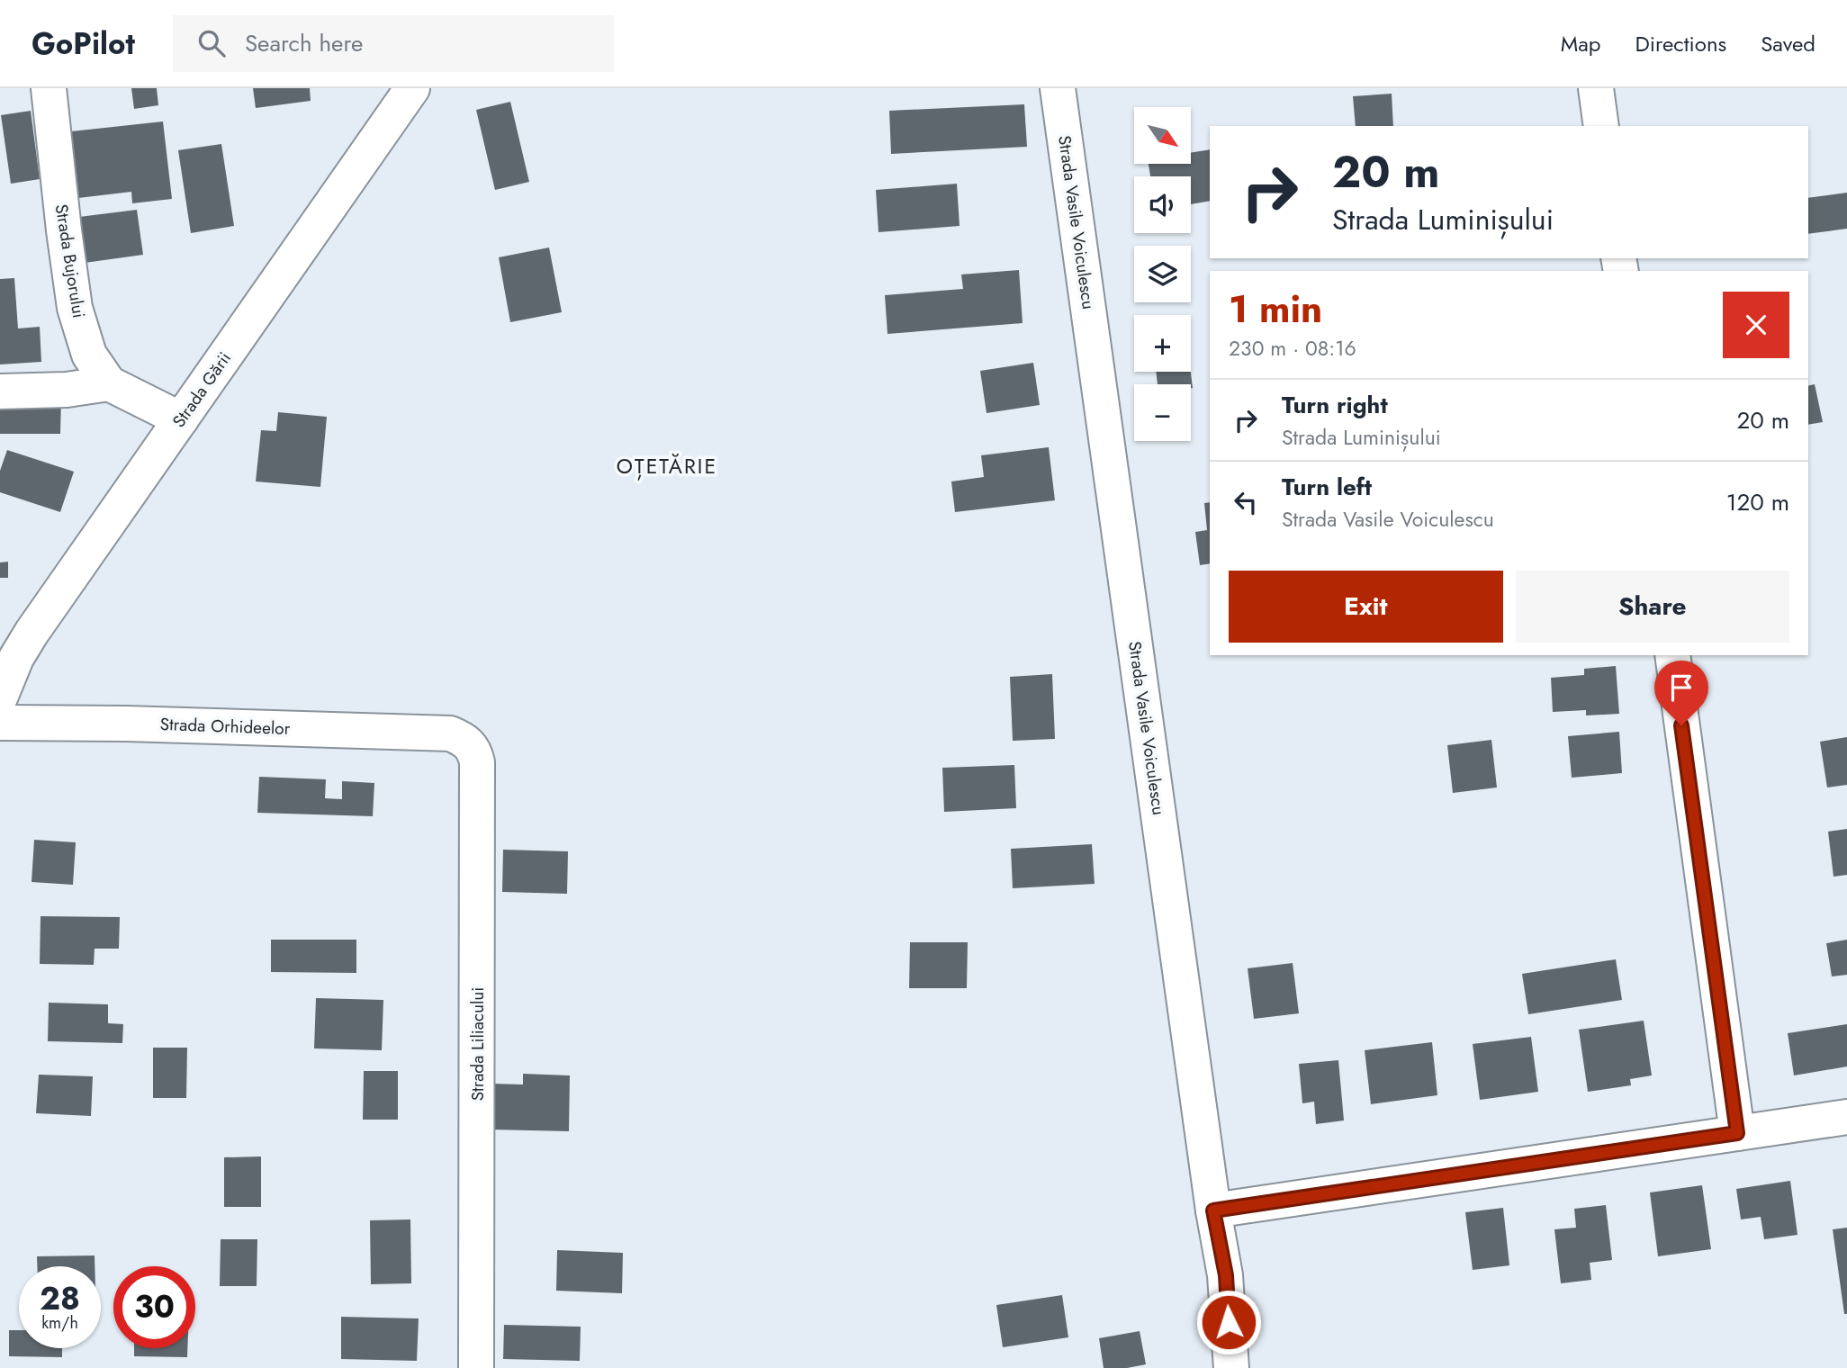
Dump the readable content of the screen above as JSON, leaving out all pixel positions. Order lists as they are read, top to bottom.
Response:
{
  "streets": {
    "street": [
      "Strada Vasile Voiculescu",
      "Strada Bujorului",
      "Strada Gării",
      "Strada Orhideelor",
      "Strada Liliacului"
    ]
  },
  "crossings": [
    ["Strada Bujorului", "Strada Gării"],
    ["Strada Orhideelor", "Strada Liliacului"]
  ],
  "districts": ["OȚETĂRIE"],
  "north": "bottom right",
  "page": {
    "header": "GoPilot",
    "search": "Search here",
    "nav": ["Map", "Directions", "Saved"],
    "map_buttons": ["+", "−"],
    "turn": ["20 m", "Strada Luminișului"],
    "heading": ["1 min", "230 m · 08:16"],
    "list": [
      {
        "name": "Turn right",
        "note": "Strada Luminișului",
        "value": "20 m"
      },
      {
        "name": "Turn left",
        "note": "Strada Vasile Voiculescu",
        "value": "120 m"
      }
    ],
    "buttons": ["Exit", "Share"],
    "speed": "28 km/h",
    "limit": "30"
  }
}
